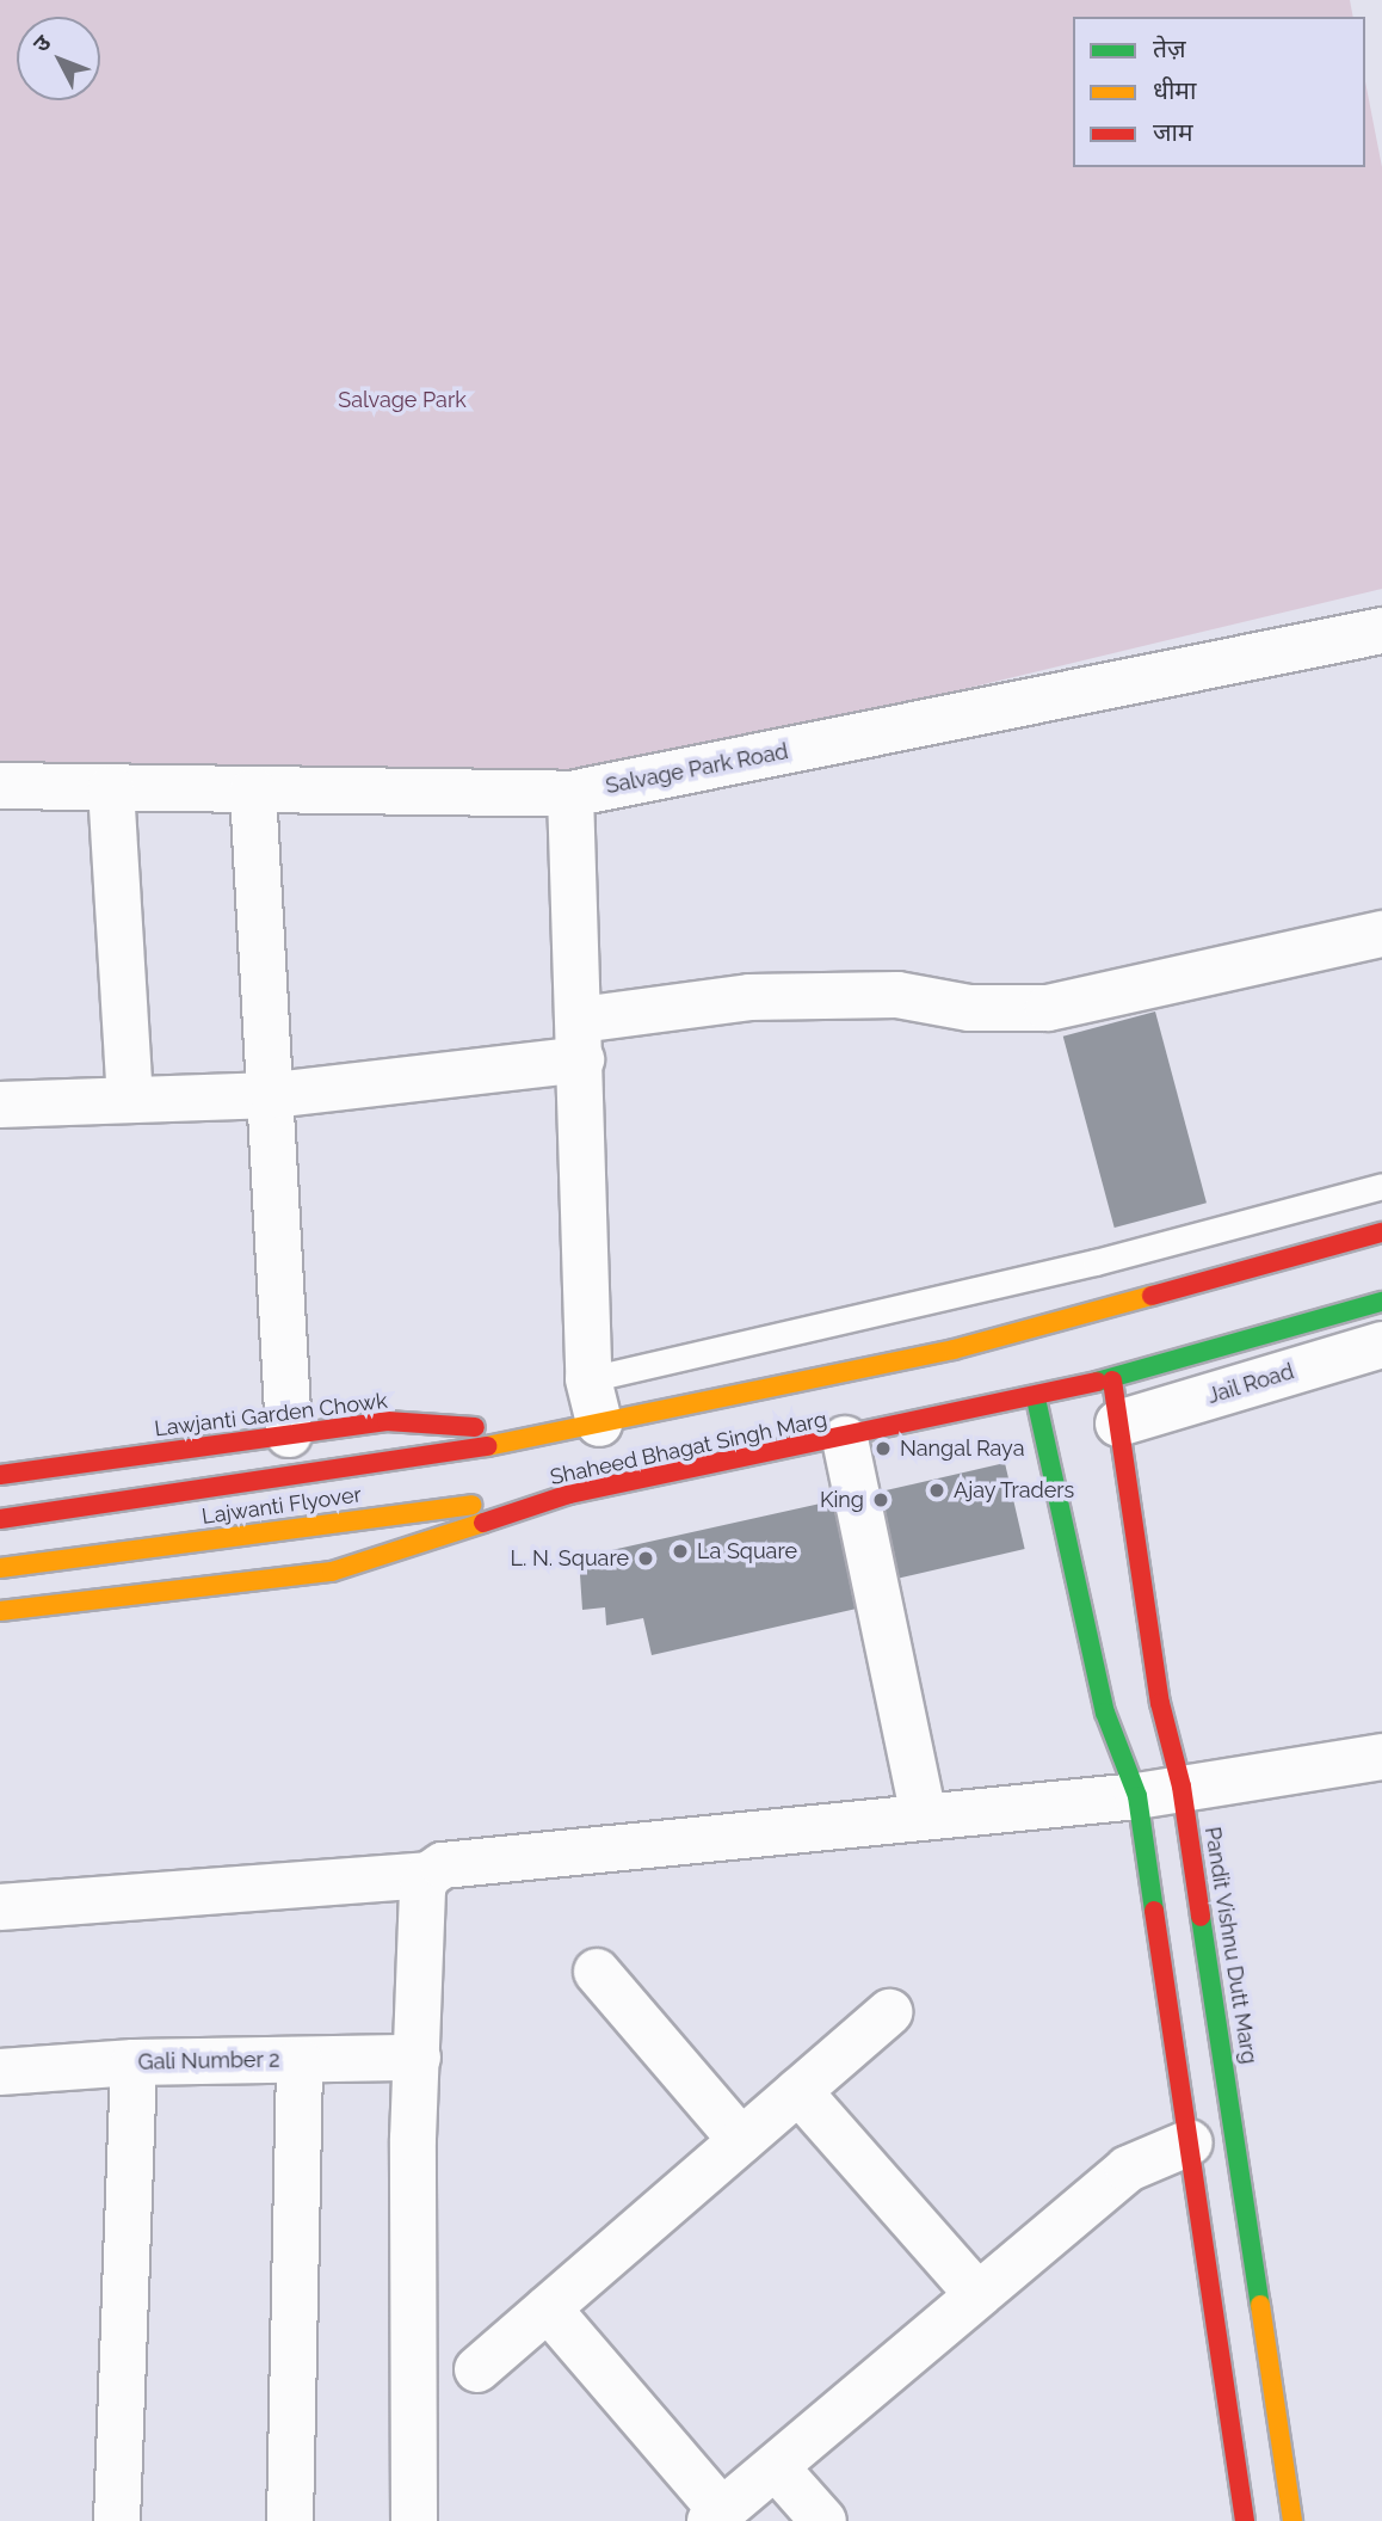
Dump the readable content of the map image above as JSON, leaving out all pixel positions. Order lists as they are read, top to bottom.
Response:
{
  "streets": {
    "street": [
      "Salvage Park Road",
      "Jail Road",
      "Lawjanti Garden Chowk",
      "Shaheed Bhagat Singh Marg",
      "Lajwanti Flyover",
      "Pandit Vishnu Dutt Marg",
      "Gali Number 2"
    ]
  },
  "crossings": [
    ["Jail Road", "Shaheed Bhagat Singh Marg"],
    ["Jail Road", "Pandit Vishnu Dutt Marg"],
    ["Lawjanti Garden Chowk", "Shaheed Bhagat Singh Marg"],
    ["Lawjanti Garden Chowk", "Lajwanti Flyover"],
    ["Shaheed Bhagat Singh Marg", "Lajwanti Flyover"],
    ["Shaheed Bhagat Singh Marg", "Pandit Vishnu Dutt Marg"]
  ],
  "parks": ["Salvage Park"],
  "places": [
    "Nangal Raya",
    "Ajay Traders",
    "King",
    "La Square",
    "L. N. Square"
  ],
  "legend": ["तेज़", "धीमा", "जाम"],
  "north": "top left"
}
